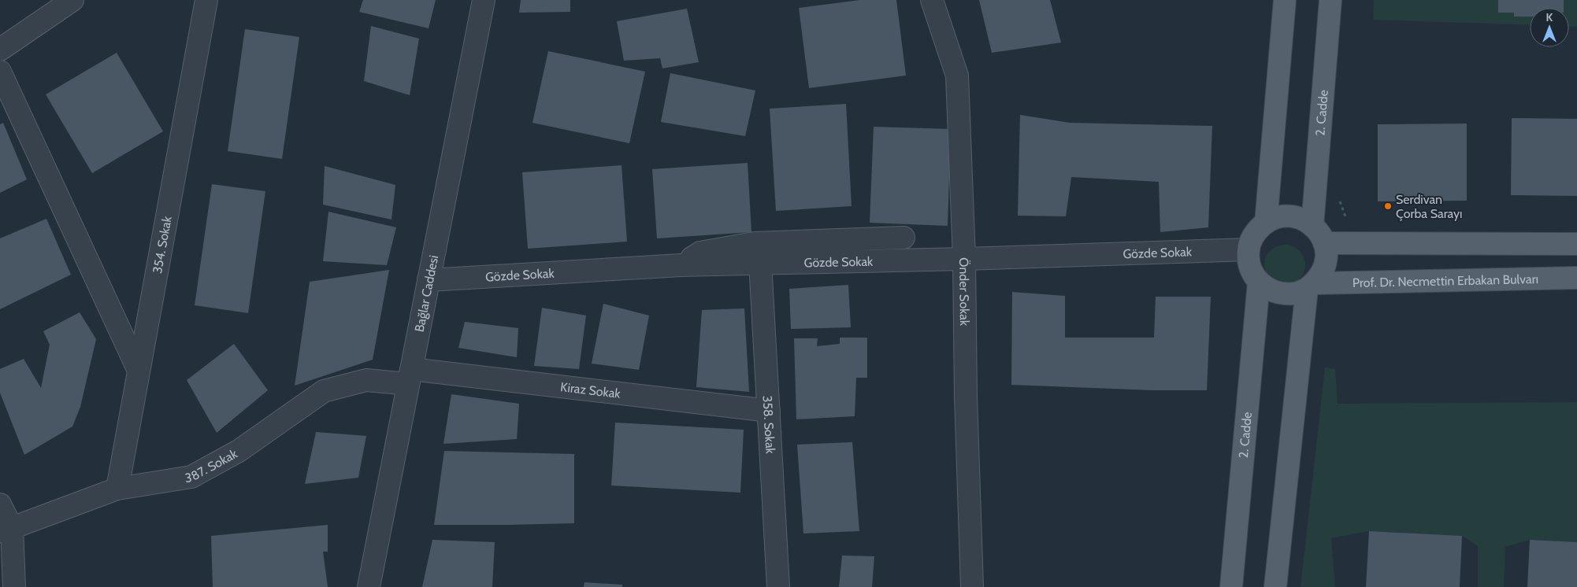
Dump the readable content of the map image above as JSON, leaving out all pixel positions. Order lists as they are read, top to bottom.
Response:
{
  "streets": {
    "main road": ["2. Cadde", "Prof. Dr. Necmettin Erbakan Bulvarı"],
    "street": [
      "354. Sokak",
      "Gözde Sokak",
      "Önder Sokak",
      "Bağlar Caddesi",
      "Kiraz Sokak",
      "358. Sokak",
      "387. Sokak"
    ]
  },
  "crossings": [
    ["2. Cadde", "Gözde Sokak"],
    ["2. Cadde", "Prof. Dr. Necmettin Erbakan Bulvarı"],
    ["354. Sokak", "387. Sokak"],
    ["Gözde Sokak", "Prof. Dr. Necmettin Erbakan Bulvarı"],
    ["Gözde Sokak", "Önder Sokak"],
    ["Gözde Sokak", "Bağlar Caddesi"],
    ["Gözde Sokak", "358. Sokak"],
    ["Bağlar Caddesi", "Kiraz Sokak"],
    ["Bağlar Caddesi", "387. Sokak"],
    ["Kiraz Sokak", "358. Sokak"],
    ["Kiraz Sokak", "387. Sokak"]
  ],
  "places": ["Serdivan Çorba Sarayı"],
  "north": "top"
}
